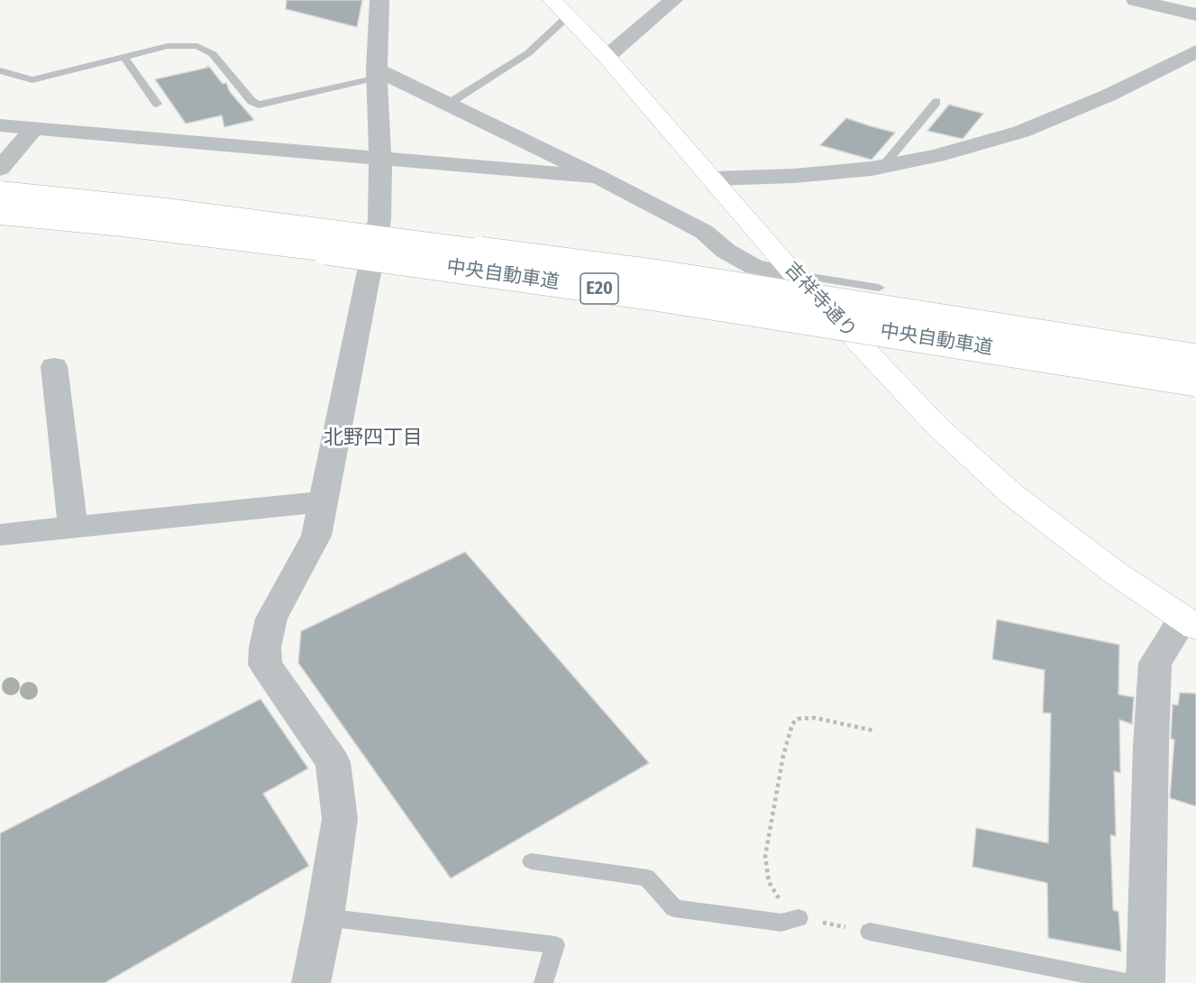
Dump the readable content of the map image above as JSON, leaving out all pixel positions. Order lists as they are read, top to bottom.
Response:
{
  "streets": {
    "main road": ["中央自動車道", "E20", "吉祥寺通り"]
  },
  "districts": ["北野四丁目"]
}
